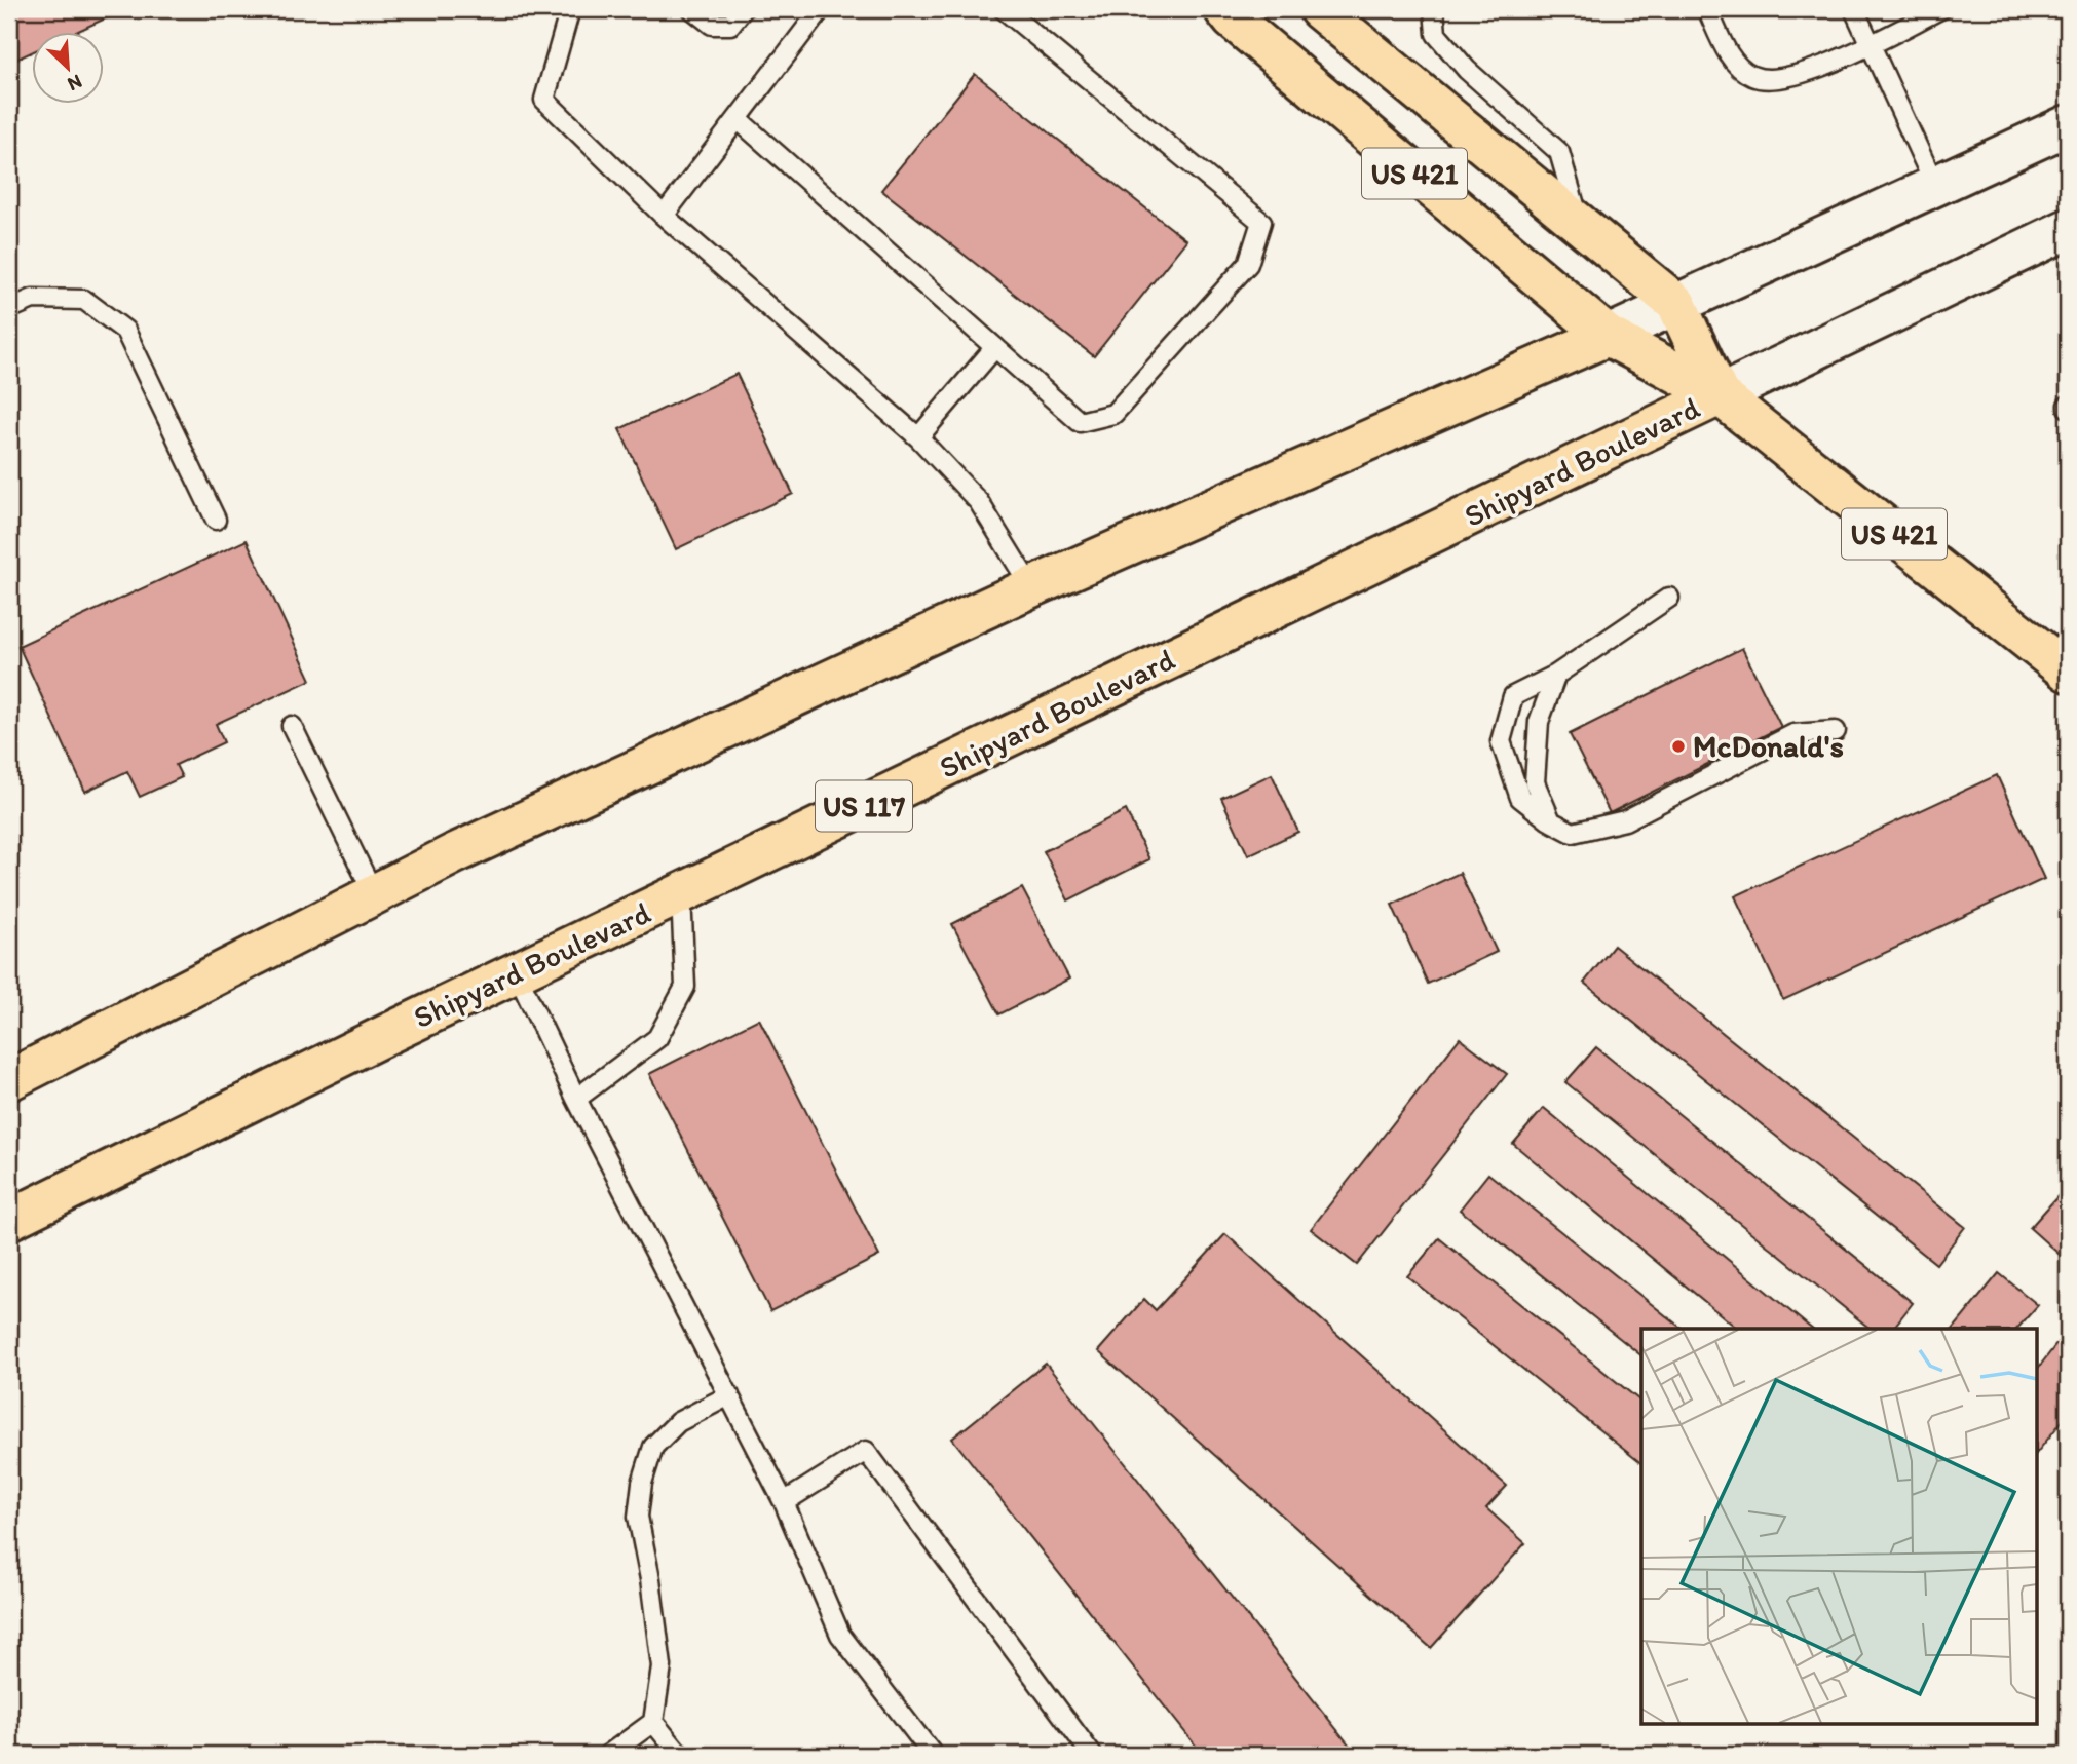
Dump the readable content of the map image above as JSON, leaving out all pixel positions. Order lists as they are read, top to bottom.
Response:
{
  "streets": {
    "main road": ["US 421", "Shipyard Boulevard", "US 117"]
  },
  "crossings": [
    ["US 421", "Shipyard Boulevard"]
  ],
  "places": ["McDonald's"],
  "north": "bottom right"
}
